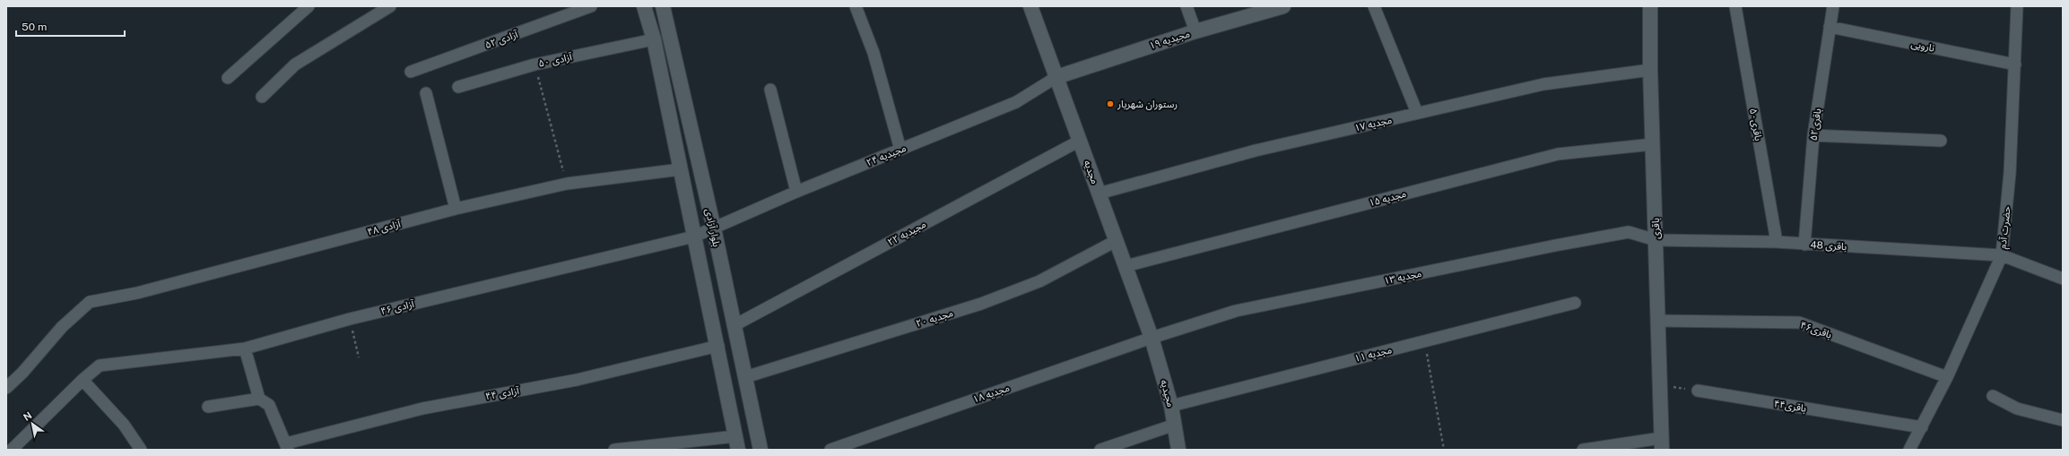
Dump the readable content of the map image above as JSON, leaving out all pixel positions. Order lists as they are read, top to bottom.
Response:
{
  "streets": {
    "street": [
      "آزادی ۵۲",
      "مجیدیه ۱۹",
      "نارویی",
      "آزادی ۵۰",
      "مجدیه ۱۷",
      "باقری۵۰",
      "باقری۵۲",
      "مجیدیه ۲۴",
      "مجدیه",
      "مجدیه ۱۵",
      "آزادی ۴۸",
      "بلوار آزادی",
      "حضرت آدم",
      "باقری",
      "مجیدیه ۲۲",
      "باقری 48",
      "مجدیه ۱۳",
      "آزادی ۴۶",
      "مجدیه ۲۰",
      "باقری۴۶",
      "مجدیه ۱۱",
      "آزادی ۴۴",
      "مجدیه ۱۸",
      "مجیدیه",
      "باقری۴۴"
    ]
  },
  "crossings": [
    ["مجیدیه ۱۹", "مجیدیه ۲۴"],
    ["مجیدیه ۱۹", "مجدیه"],
    ["نارویی", "باقری۵۲"],
    ["نارویی", "حضرت آدم"],
    ["آزادی ۵۰", "بلوار آزادی"],
    ["مجدیه ۱۷", "مجدیه"],
    ["مجدیه ۱۷", "باقری"],
    ["باقری۵۰", "باقری 48"],
    ["باقری۵۲", "باقری 48"],
    ["مجیدیه ۲۴", "مجدیه"],
    ["مجیدیه ۲۴", "بلوار آزادی"],
    ["مجیدیه ۲۴", "آزادی ۴۶"],
    ["مجدیه", "مجدیه ۱۵"],
    ["مجدیه", "مجیدیه ۲۲"],
    ["مجدیه", "مجدیه ۱۳"],
    ["مجدیه", "مجدیه ۲۰"],
    ["مجدیه", "مجدیه ۱۸"],
    ["مجدیه", "مجیدیه"],
    ["مجدیه ۱۵", "باقری"],
    ["آزادی ۴۸", "بلوار آزادی"],
    ["بلوار آزادی", "مجیدیه ۲۲"],
    ["بلوار آزادی", "آزادی ۴۶"],
    ["بلوار آزادی", "مجدیه ۲۰"],
    ["بلوار آزادی", "آزادی ۴۴"],
    ["حضرت آدم", "باقری 48"],
    ["حضرت آدم", "باقری۴۶"],
    ["حضرت آدم", "باقری۴۴"],
    ["باقری", "باقری 48"],
    ["باقری", "مجدیه ۱۳"],
    ["باقری", "باقری۴۶"],
    ["باقری 48", "مجدیه ۱۳"],
    ["مجدیه ۱۳", "مجدیه ۱۸"],
    ["مجدیه ۱۳", "مجیدیه"],
    ["مجدیه ۱۱", "مجیدیه"],
    ["مجدیه ۱۸", "مجیدیه"]
  ],
  "places": ["رستوران شهریار"],
  "scale_bar": "50 m",
  "north": "top left"
}
